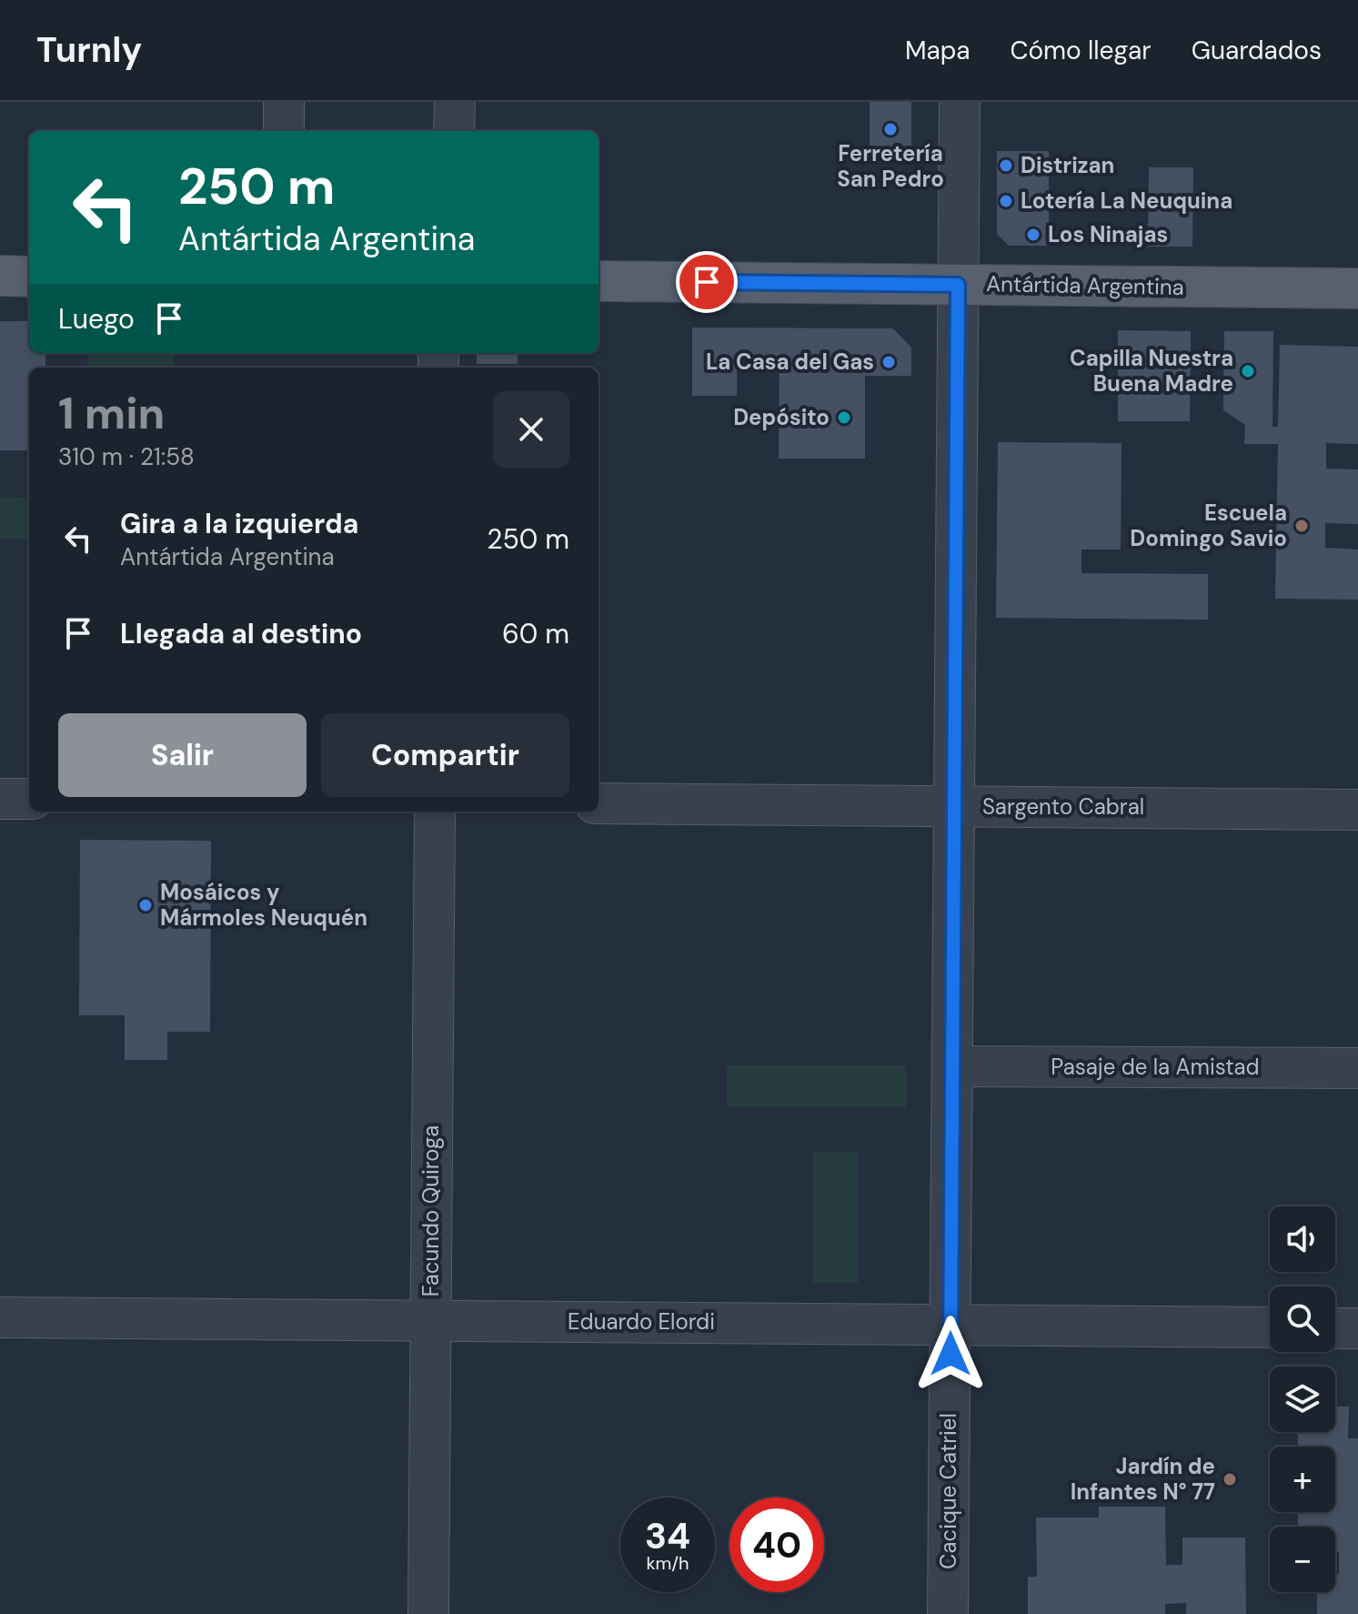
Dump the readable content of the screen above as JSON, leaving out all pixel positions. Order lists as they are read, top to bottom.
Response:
{
  "streets": {
    "main road": ["Antártida Argentina"],
    "street": [
      "Sargento Cabral",
      "Pasaje de la Amistad",
      "Facundo Quiroga",
      "Eduardo Elordi",
      "Cacique Catriel"
    ]
  },
  "crossings": [
    ["Antártida Argentina", "Cacique Catriel"],
    ["Sargento Cabral", "Cacique Catriel"],
    ["Pasaje de la Amistad", "Cacique Catriel"],
    ["Facundo Quiroga", "Eduardo Elordi"],
    ["Eduardo Elordi", "Cacique Catriel"]
  ],
  "places": [
    "Ferretería San Pedro",
    "Distrizan",
    "Lotería La Neuquina",
    "Los Ninajas",
    "La Casa del Gas",
    "Capilla Nuestra Buena Madre",
    "Depósito",
    "Escuela Domingo Savio",
    "Mosáicos y Mármoles Neuquén",
    "Jardín de Infantes N° 77"
  ],
  "page": {
    "header": "Turnly",
    "nav": ["Mapa", "Cómo llegar", "Guardados"],
    "turn": ["250 m", "Antártida Argentina"],
    "then": "Luego",
    "heading": ["1 min", "310 m · 21:58"],
    "list": [
      {
        "name": "Gira a la izquierda",
        "note": "Antártida Argentina",
        "value": "250 m"
      },
      {
        "name": "Llegada al destino",
        "value": "60 m"
      }
    ],
    "buttons": ["Salir", "Compartir"],
    "map_buttons": ["+", "−"],
    "speed": "34 km/h",
    "limit": "40"
  }
}
